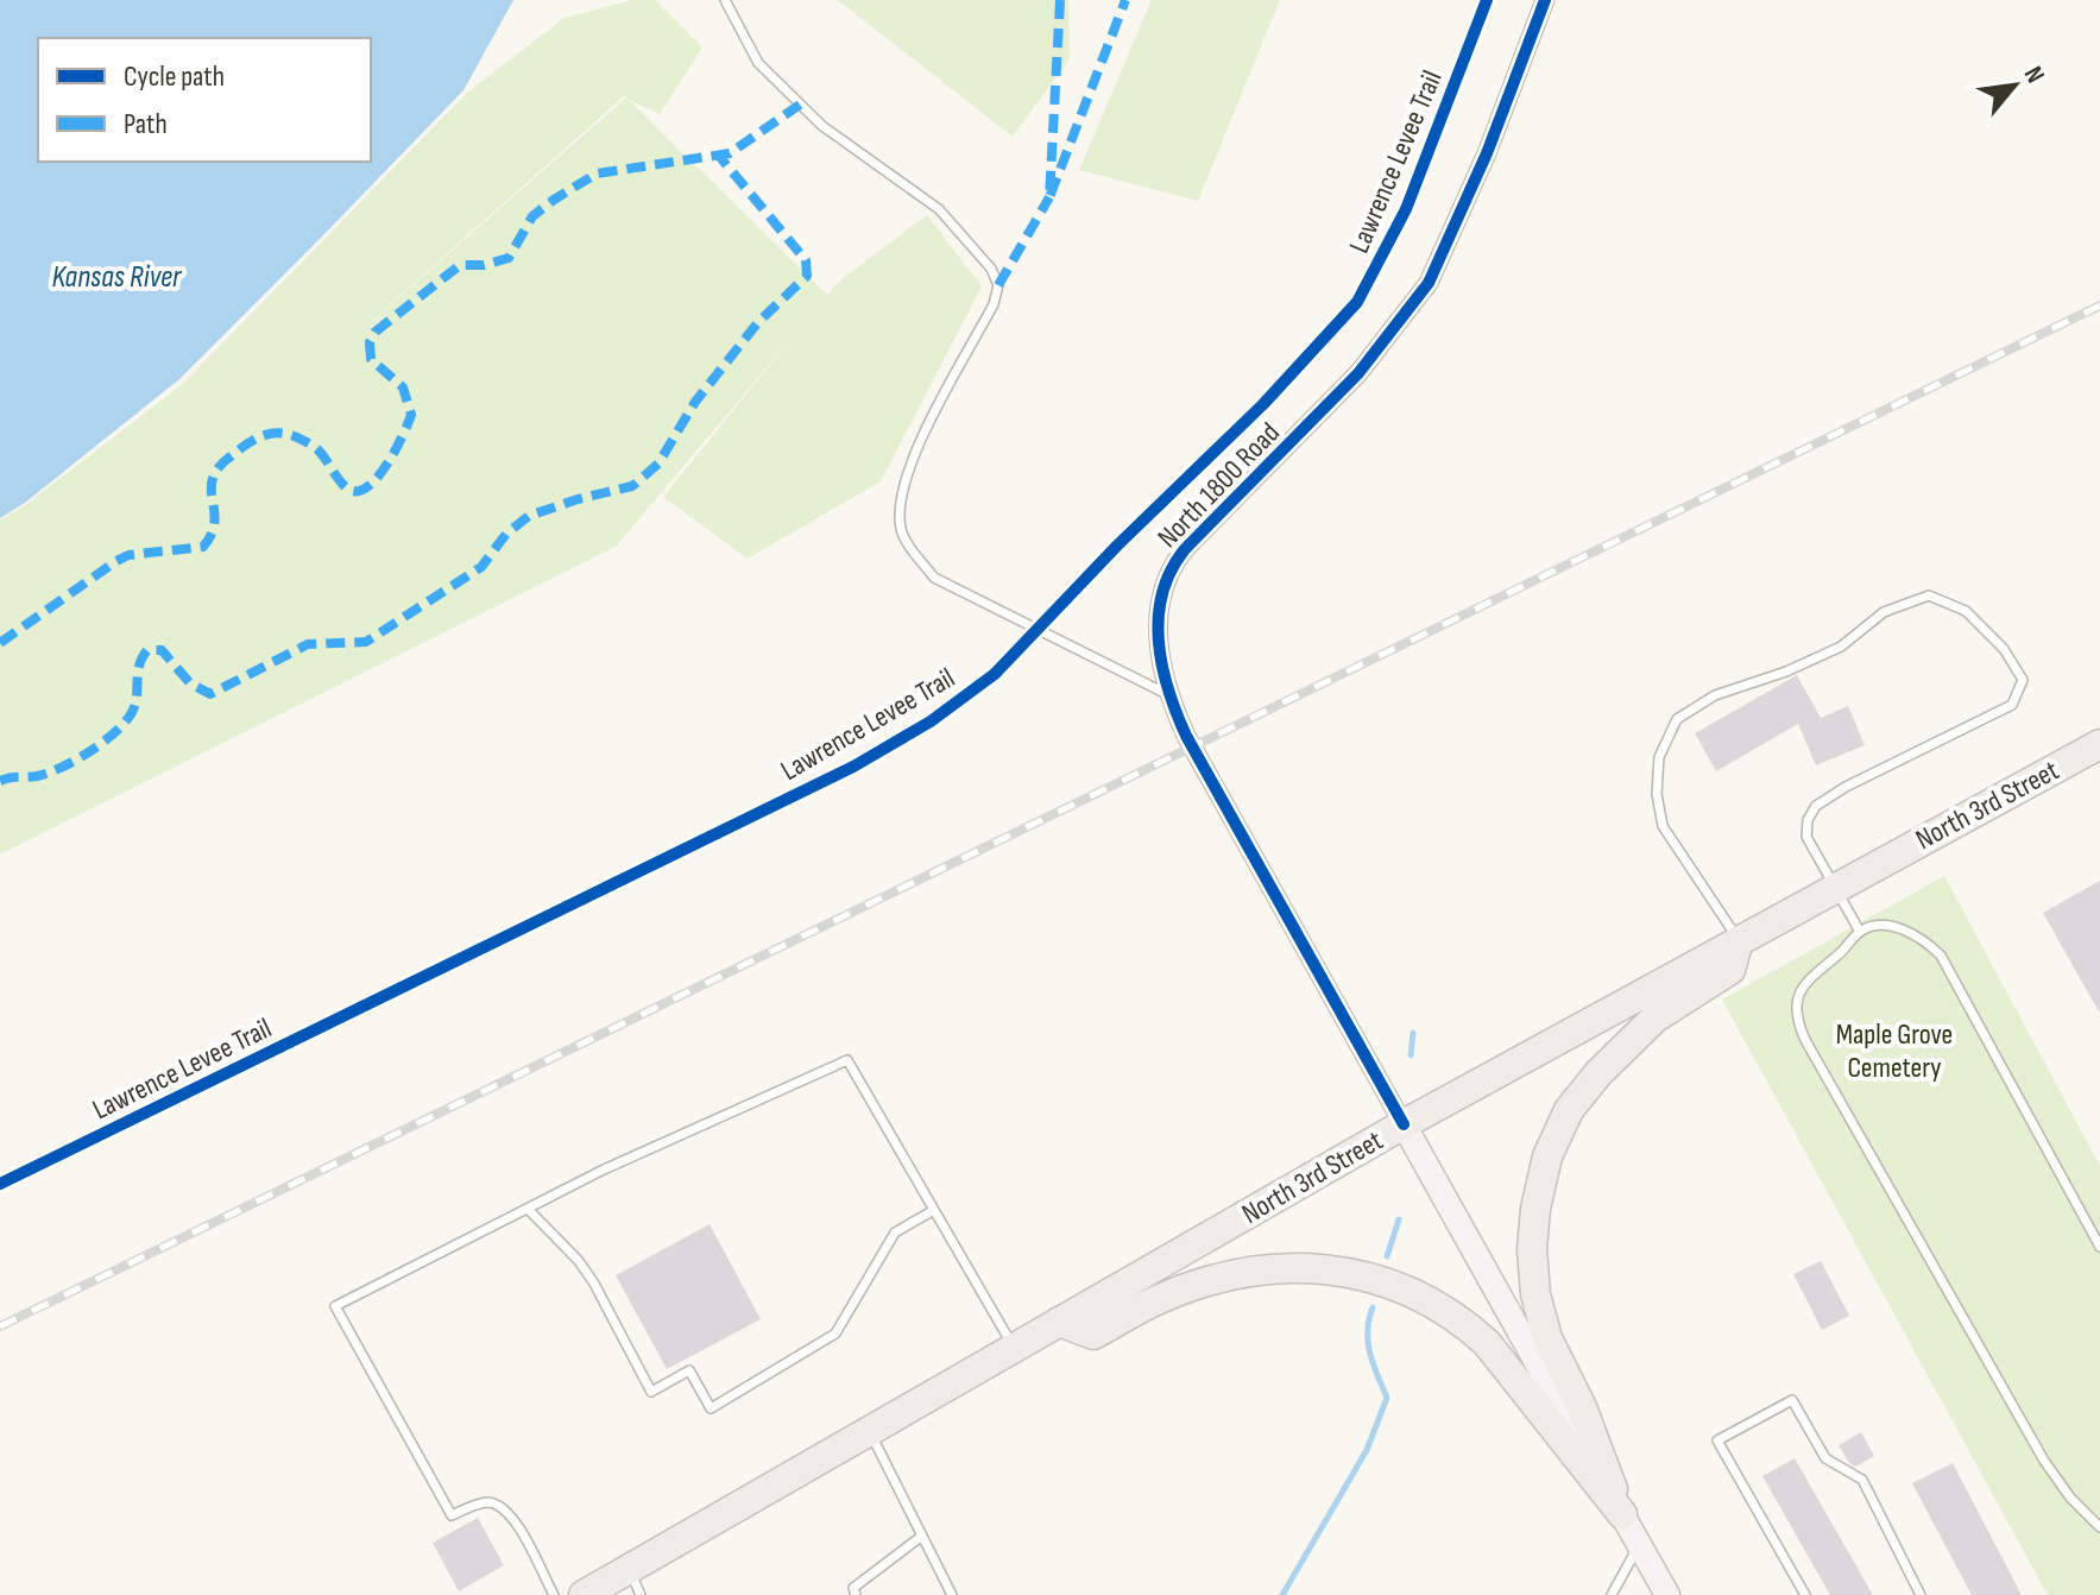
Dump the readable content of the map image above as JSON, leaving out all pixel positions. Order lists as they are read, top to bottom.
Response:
{
  "streets": {
    "highway": ["North 3rd Street"],
    "street": ["North 1800 Road"],
    "cycle path": ["Lawrence Levee Trail"]
  },
  "crossings": [
    ["North 1800 Road", "North 3rd Street"]
  ],
  "water": ["Kansas River"],
  "parks": ["Maple Grove Cemetery"],
  "legend": ["Cycle path", "Path"],
  "north": "top right"
}
